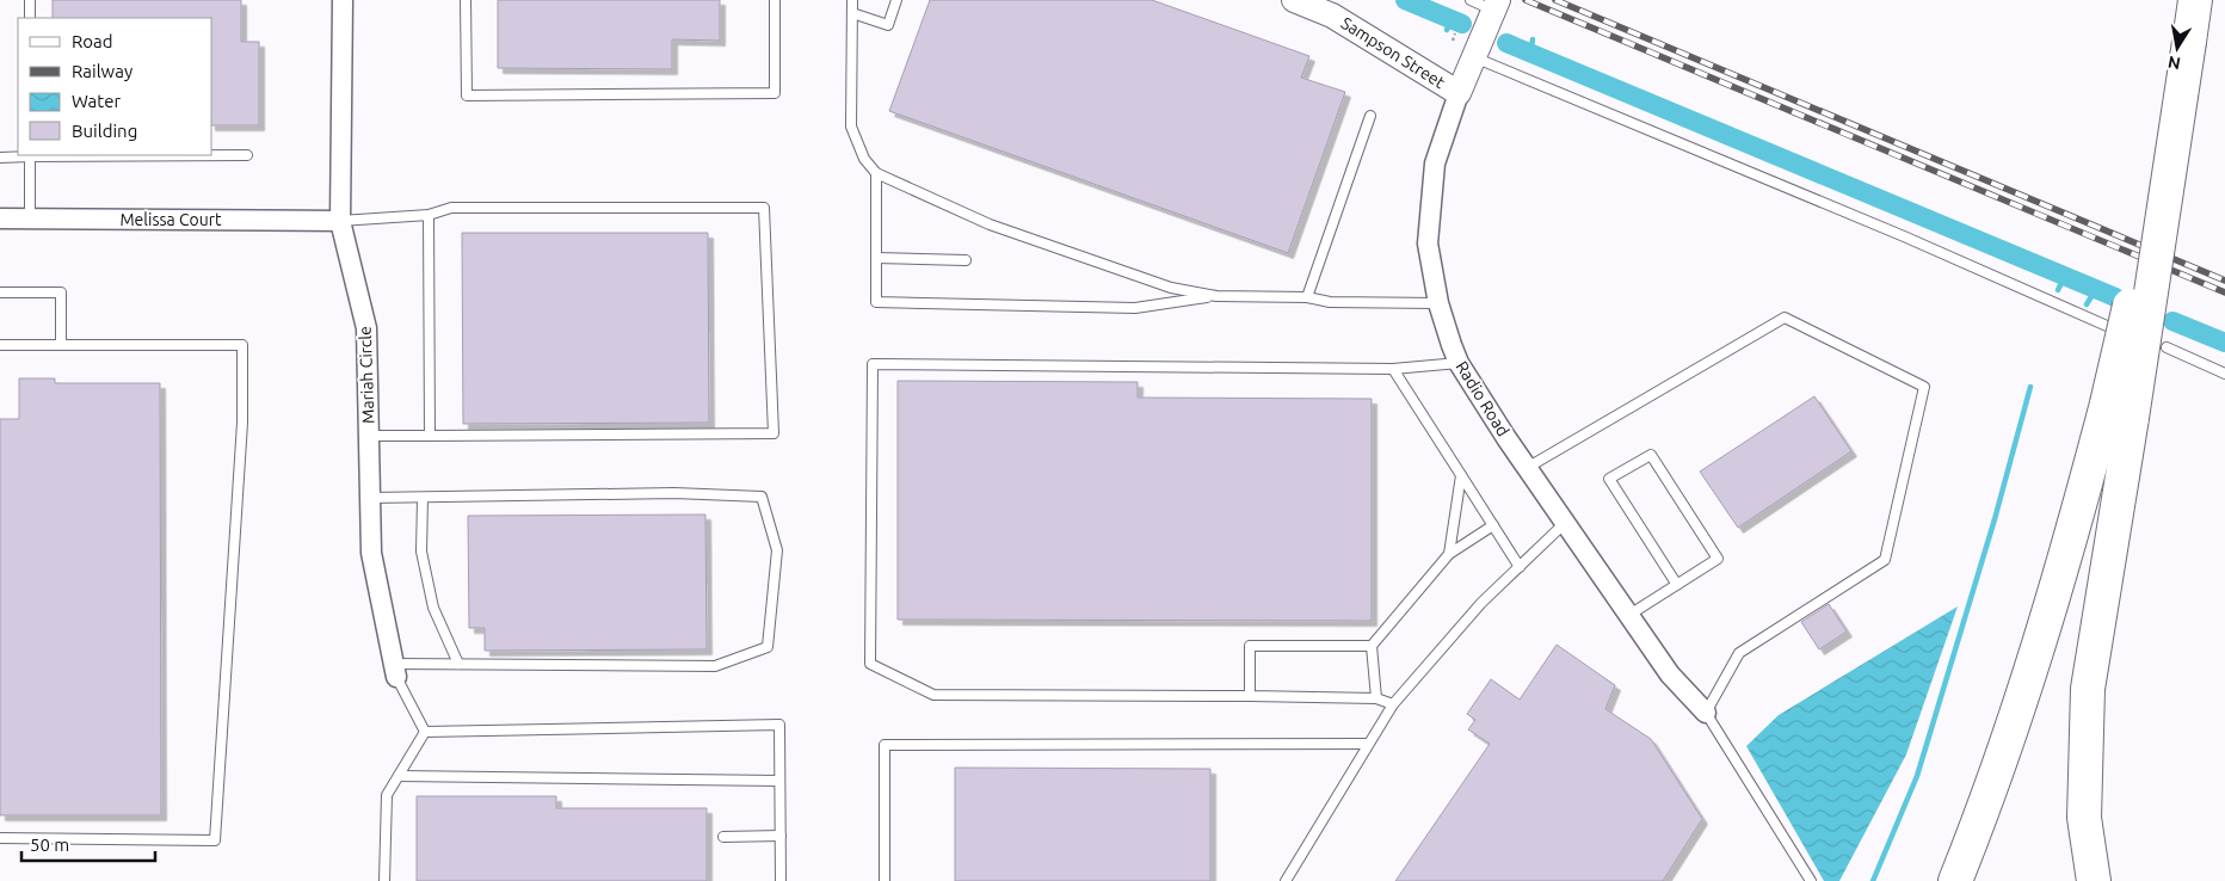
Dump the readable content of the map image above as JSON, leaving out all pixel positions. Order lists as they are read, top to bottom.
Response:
{
  "streets": {
    "street": [
      "Sampson Street",
      "Melissa Court",
      "Mariah Circle",
      "Radio Road"
    ]
  },
  "crossings": [
    ["Sampson Street", "Radio Road"],
    ["Melissa Court", "Mariah Circle"]
  ],
  "legend": [
    "Road",
    "Railway",
    "Water",
    "Building"
  ],
  "scale_bar": "50 m",
  "north": "bottom"
}
